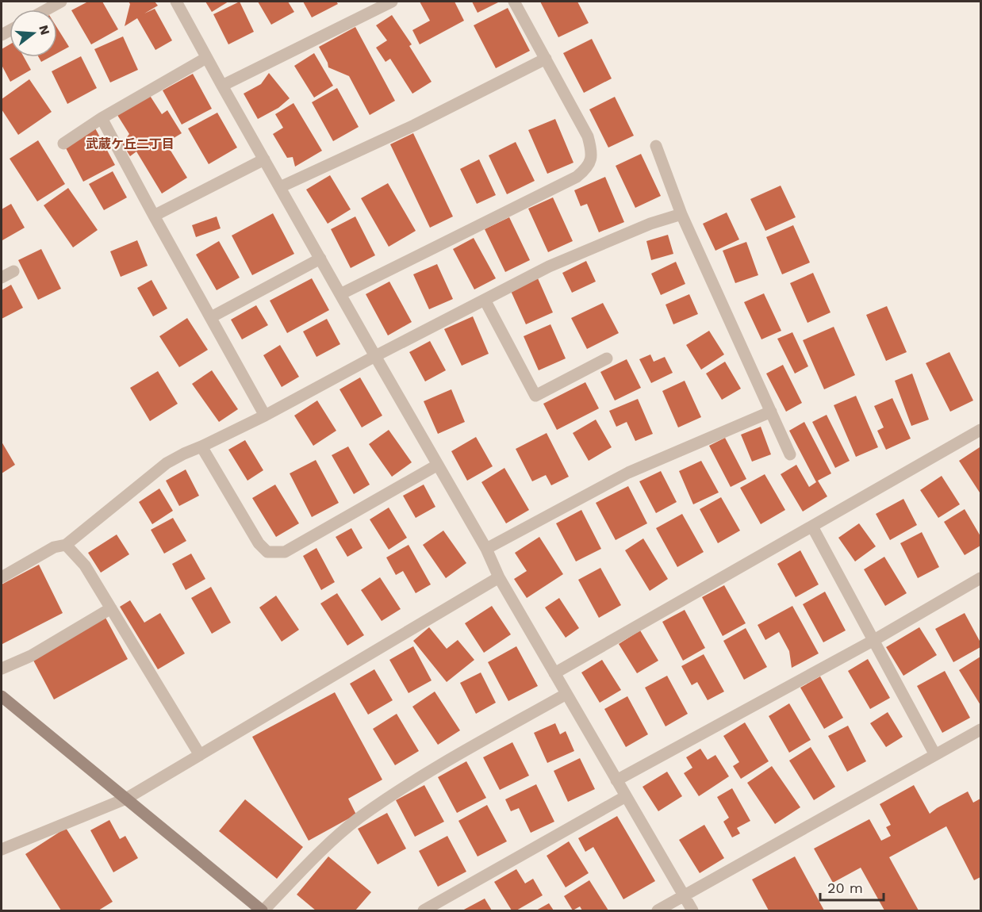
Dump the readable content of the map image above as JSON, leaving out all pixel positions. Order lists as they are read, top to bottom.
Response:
{
  "districts": ["武蔵ケ丘二丁目"],
  "scale_bar": "20 m",
  "north": "right"
}
